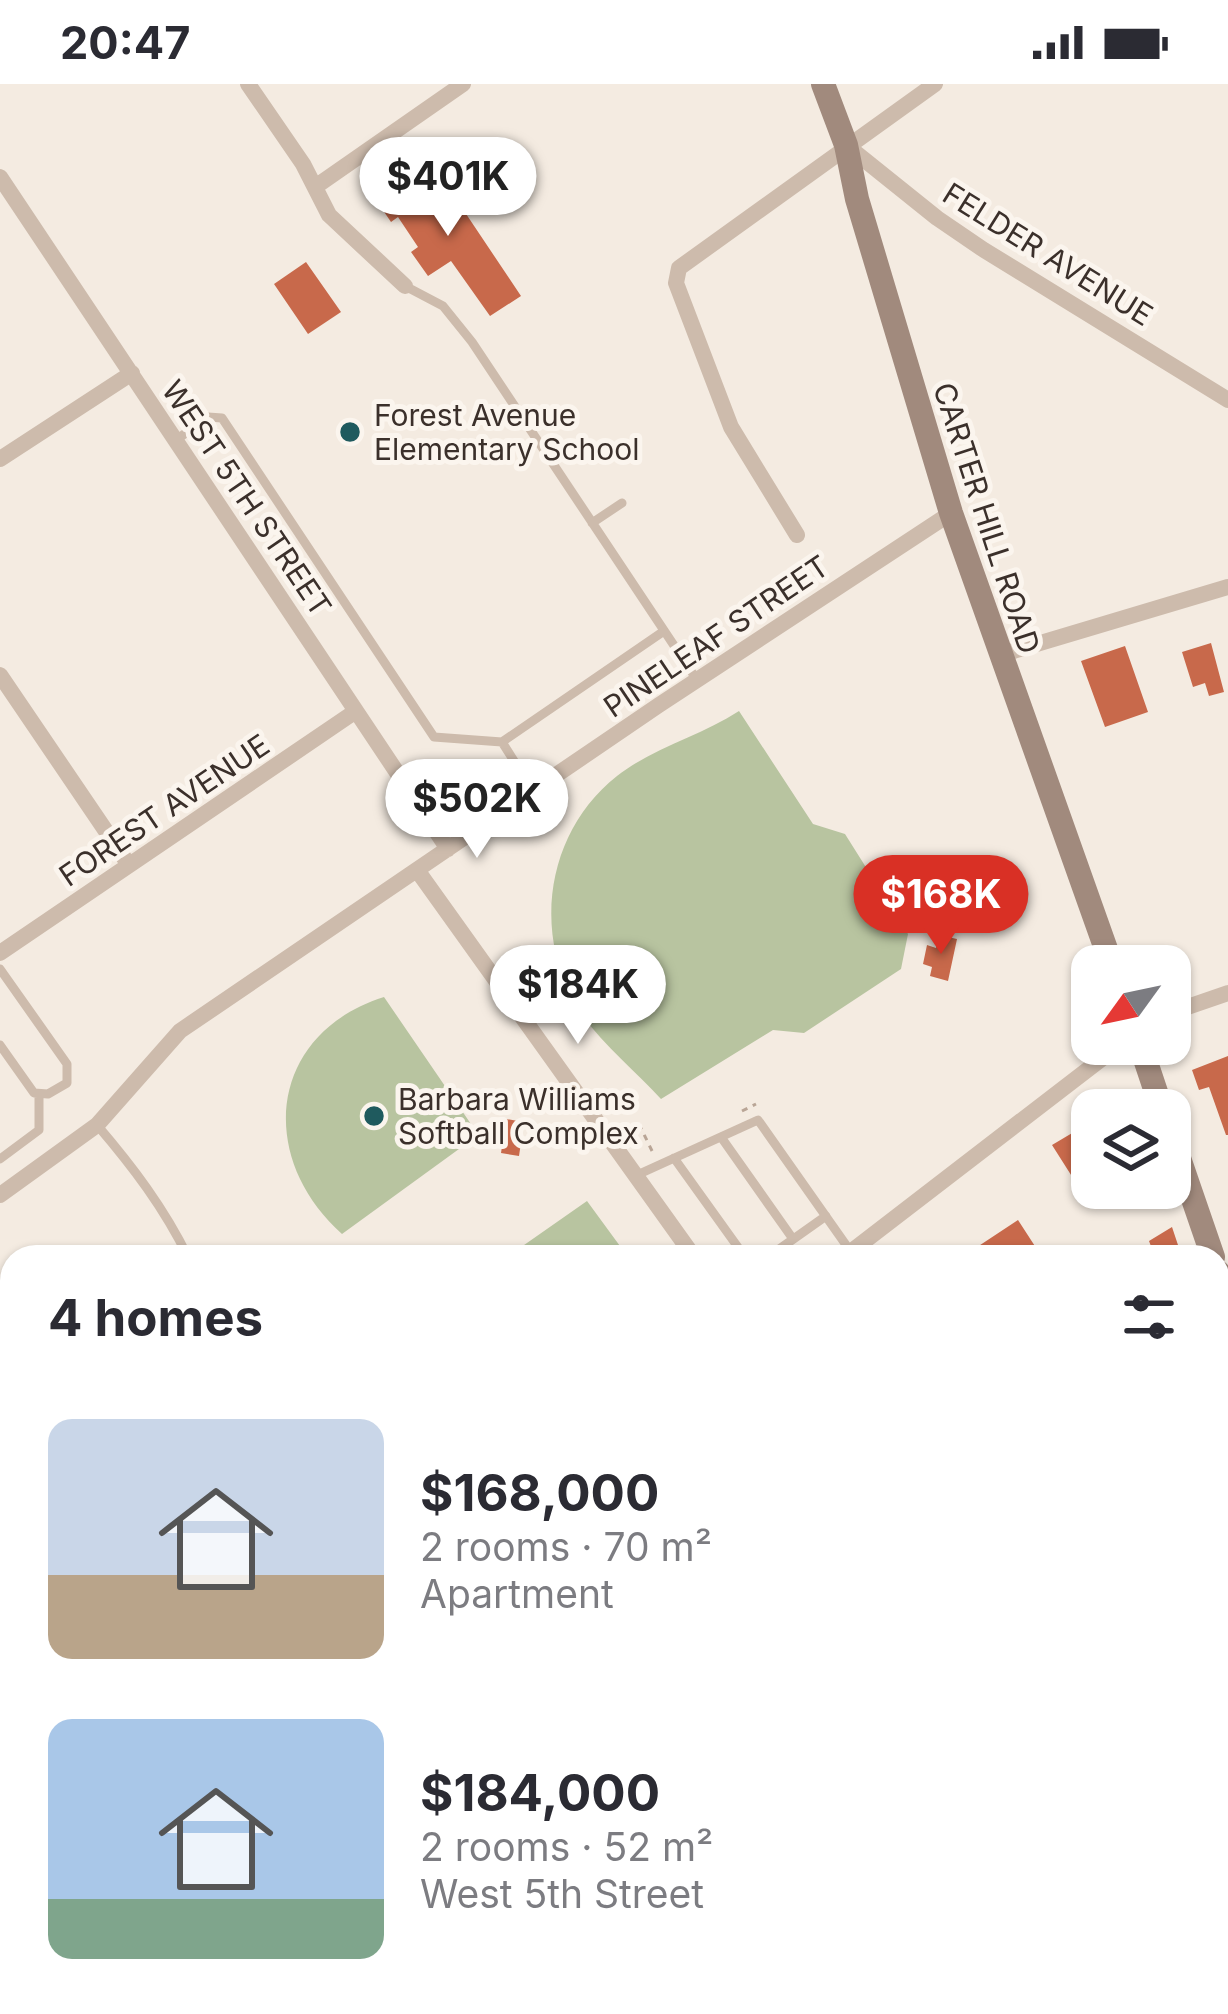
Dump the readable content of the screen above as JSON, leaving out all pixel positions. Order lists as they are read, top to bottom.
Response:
{
  "streets": {
    "main road": ["CARTER HILL ROAD"],
    "street": [
      "FELDER AVENUE",
      "WEST 5TH STREET",
      "PINELEAF STREET",
      "FOREST AVENUE"
    ]
  },
  "crossings": [
    ["FELDER AVENUE", "CARTER HILL ROAD"],
    ["WEST 5TH STREET", "PINELEAF STREET"],
    ["WEST 5TH STREET", "FOREST AVENUE"],
    ["CARTER HILL ROAD", "PINELEAF STREET"]
  ],
  "places": ["Forest Avenue Elementary School", "Barbara Williams Softball Complex"],
  "north": "bottom left",
  "page": {
    "status": "20:47",
    "price": [
      "$401K",
      "$502K",
      "$168K",
      "$184K"
    ],
    "heading": "4 homes",
    "list": [
      {
        "name": "$168,000",
        "note": "2 rooms · 70 m² · Apartment"
      },
      {
        "name": "$184,000",
        "note": "2 rooms · 52 m² · West 5th Street"
      }
    ]
  }
}
